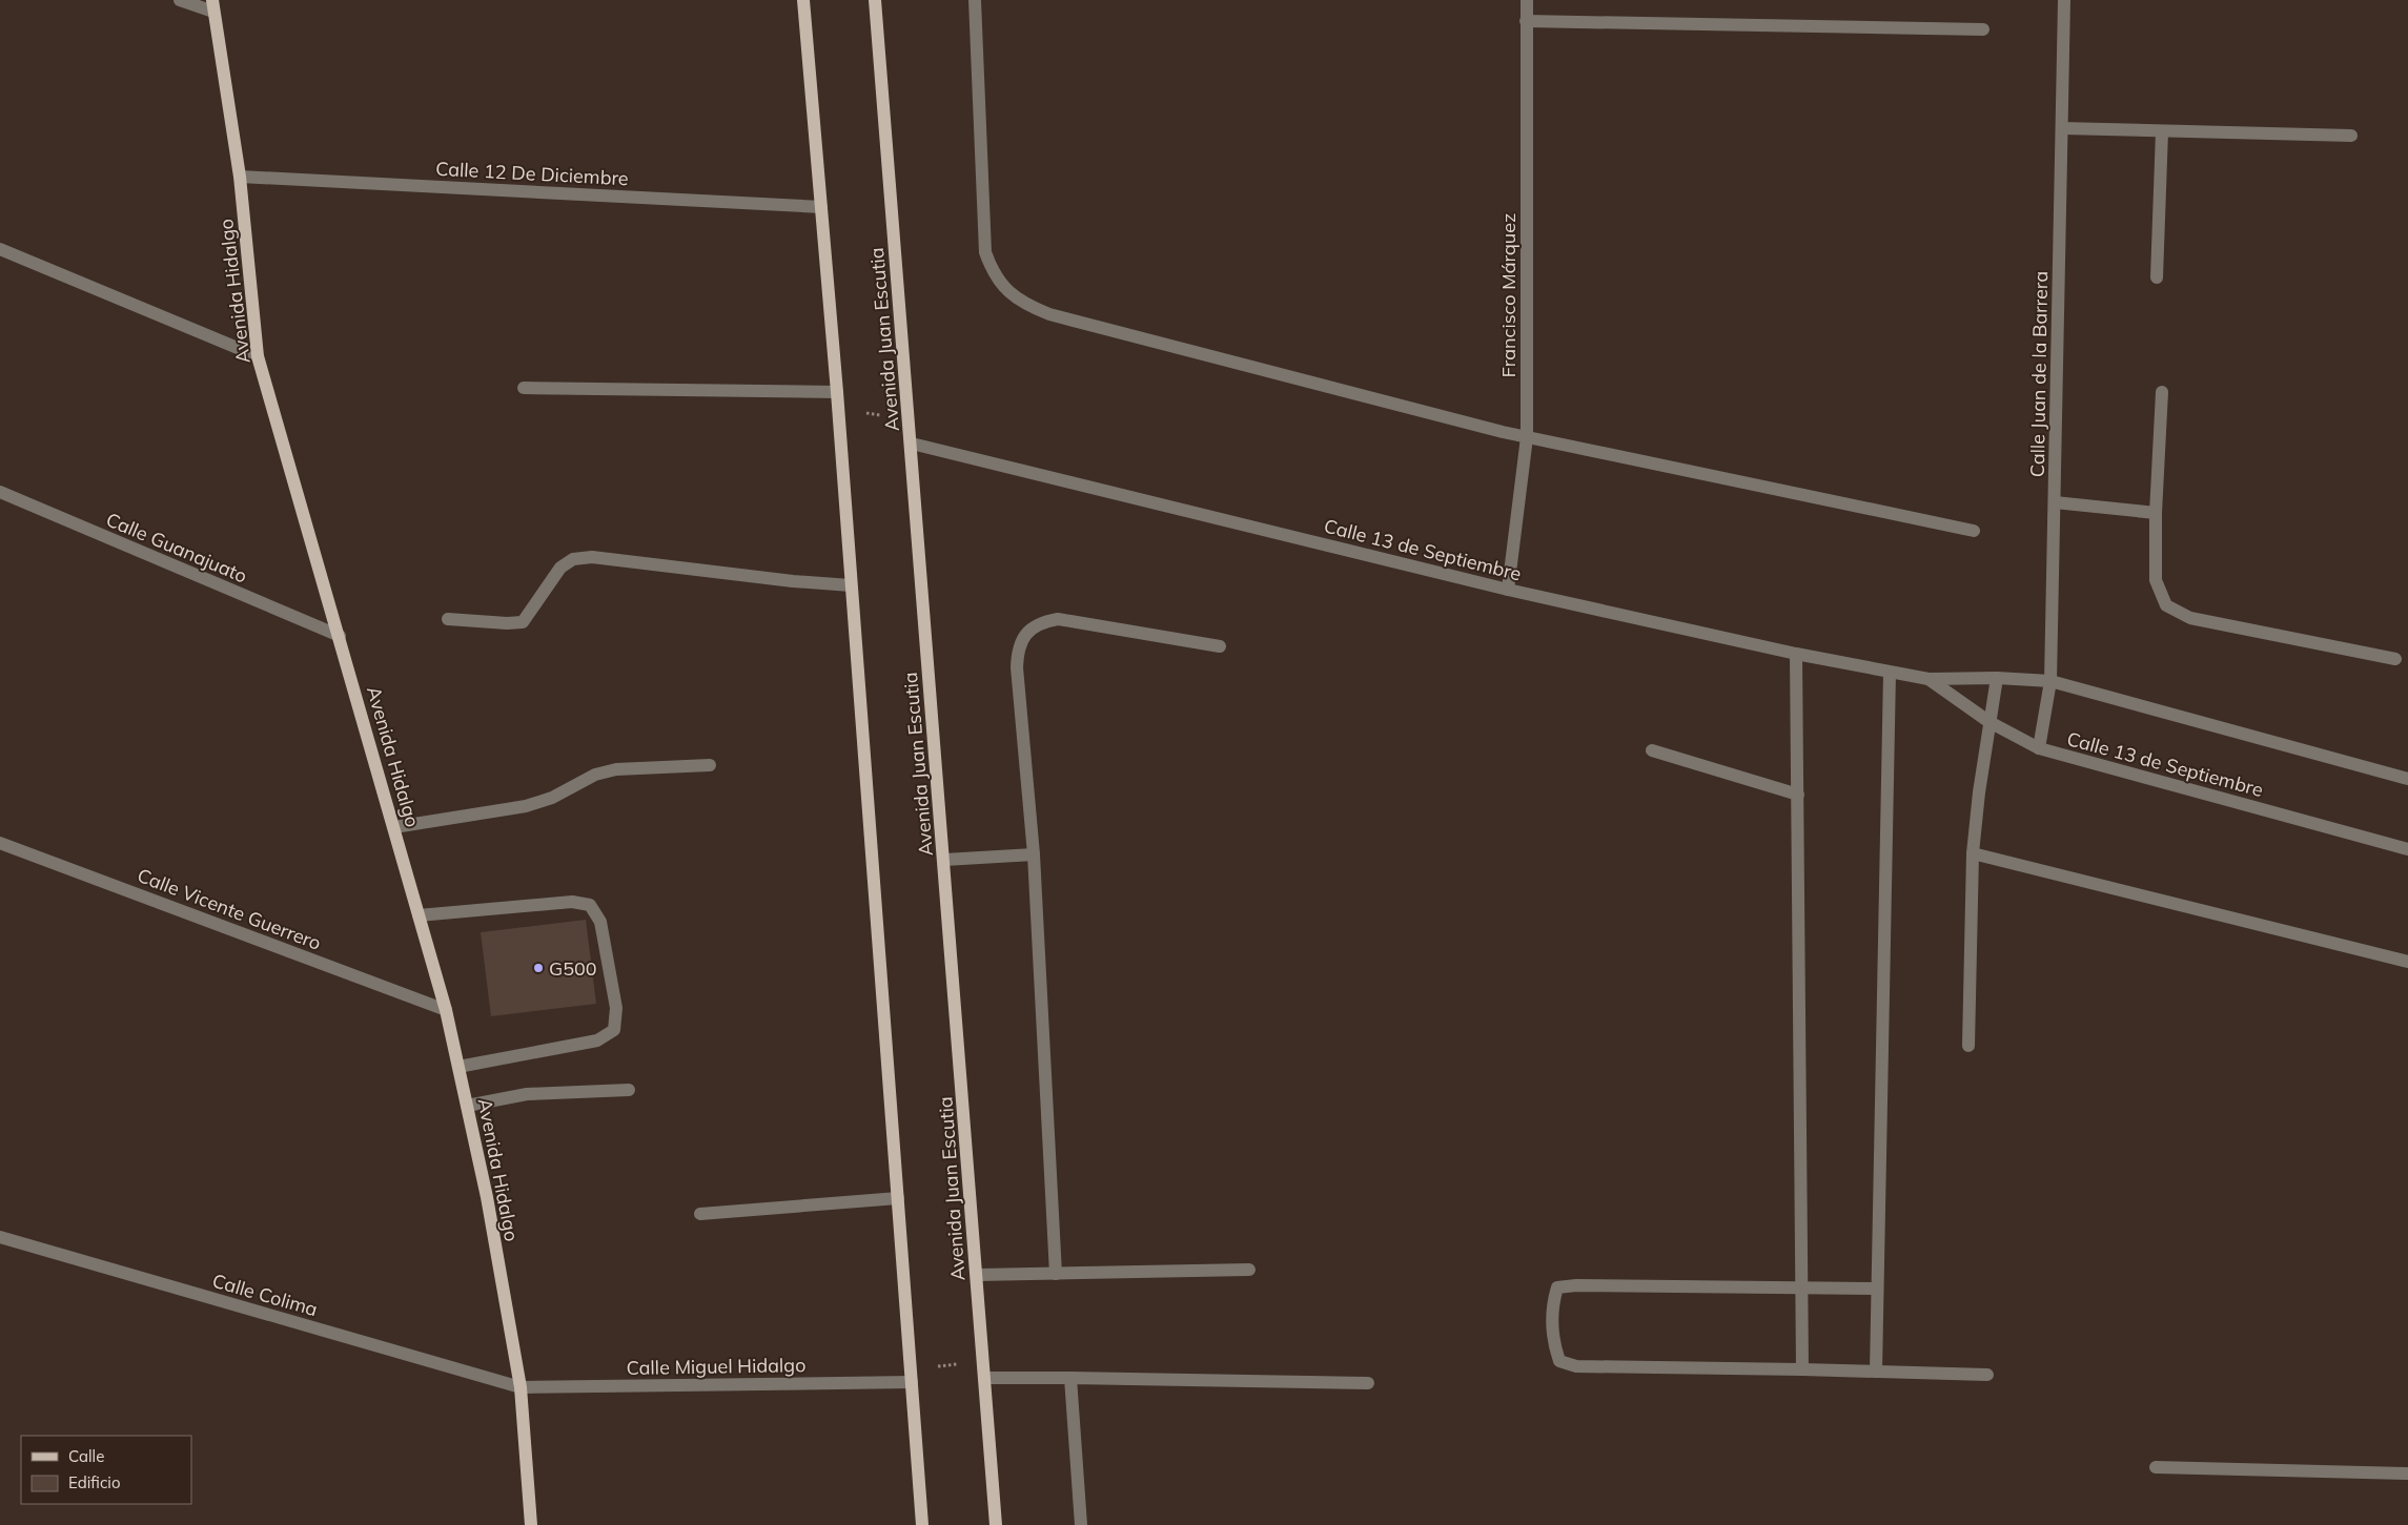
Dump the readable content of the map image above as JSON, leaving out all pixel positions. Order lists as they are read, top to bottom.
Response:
{
  "streets": {
    "main road": ["Avenida Hidalgo", "Avenida Juan Escutia"],
    "street": [
      "Calle 12 De Diciembre",
      "Francisco Márquez",
      "Calle Juan de la Barrera",
      "Calle Guanajuato",
      "Calle 13 de Septiembre",
      "Calle Vicente Guerrero",
      "Calle Colima",
      "Calle Miguel Hidalgo"
    ]
  },
  "crossings": [
    ["Calle 12 De Diciembre", "Avenida Hidalgo"],
    ["Avenida Hidalgo", "Calle Guanajuato"],
    ["Avenida Hidalgo", "Calle Vicente Guerrero"],
    ["Avenida Hidalgo", "Calle Colima"],
    ["Avenida Hidalgo", "Calle Miguel Hidalgo"],
    ["Francisco Márquez", "Calle 13 de Septiembre"],
    ["Avenida Juan Escutia", "Calle 13 de Septiembre"],
    ["Calle Juan de la Barrera", "Calle 13 de Septiembre"],
    ["Calle Colima", "Calle Miguel Hidalgo"]
  ],
  "places": ["G500"],
  "legend": ["Calle", "Edificio"]
}
